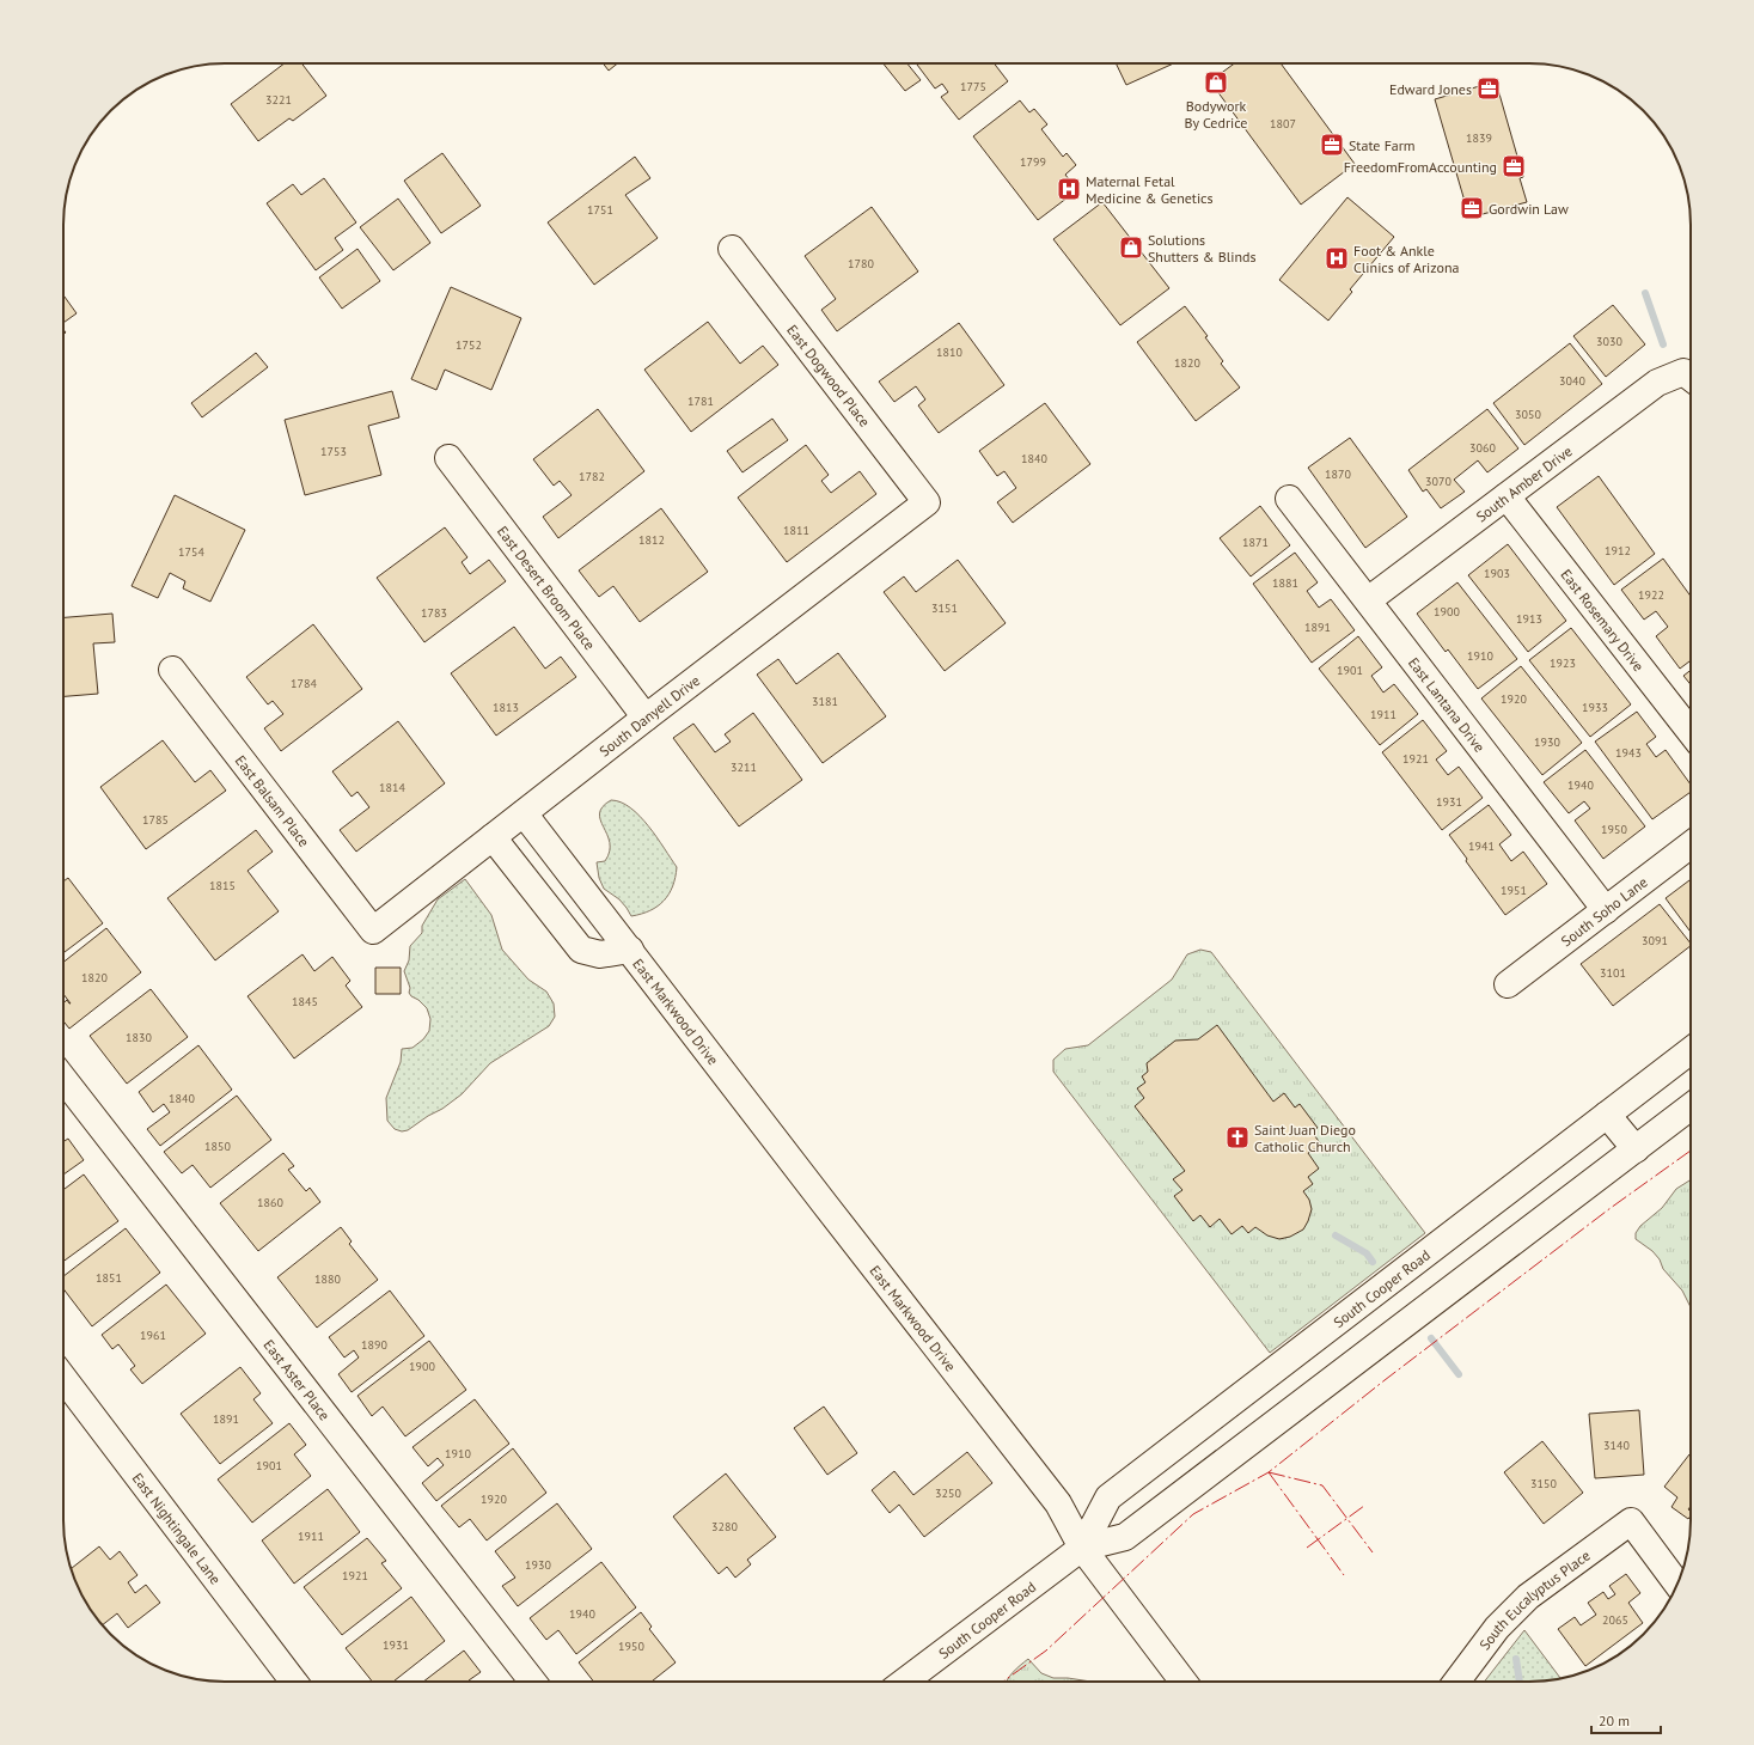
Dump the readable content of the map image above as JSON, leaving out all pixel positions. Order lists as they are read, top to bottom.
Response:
{
  "streets": {
    "street": [
      "East Dogwood Place",
      "South Amber Drive",
      "East Desert Broom Place",
      "East Rosemary Drive",
      "East Lantana Drive",
      "South Danyell Drive",
      "East Balsam Place",
      "South Soho Lane",
      "East Markwood Drive",
      "South Cooper Road",
      "East Aster Place",
      "East Nightingale Lane",
      "South Eucalyptus Place"
    ]
  },
  "crossings": [
    ["East Dogwood Place", "South Danyell Drive"],
    ["South Amber Drive", "East Rosemary Drive"],
    ["South Amber Drive", "East Lantana Drive"],
    ["East Desert Broom Place", "South Danyell Drive"],
    ["East Lantana Drive", "South Soho Lane"],
    ["South Danyell Drive", "East Balsam Place"],
    ["South Danyell Drive", "East Markwood Drive"],
    ["East Markwood Drive", "South Cooper Road"]
  ],
  "places": {
    "shop": ["Bodywork By Cedrice", "Solutions Shutters & Blinds"],
    "office": [
      "Edward Jones",
      "State Farm",
      "FreedomFromAccounting",
      "Gordwin Law"
    ],
    "hospital": ["Maternal Fetal Medicine & Genetics", "Foot & Ankle Clinics of Arizona"],
    "church": ["Saint Juan Diego Catholic Church"]
  },
  "house_numbers": [
    "1775",
    "3221",
    "1807",
    "1839",
    "1799",
    "1751",
    "1780",
    "3030",
    "1752",
    "1810",
    "1820",
    "3040",
    "1781",
    "3050",
    "3060",
    "1753",
    "1840",
    "1870",
    "1782",
    "3070",
    "1811",
    "1812",
    "1871",
    "1912",
    "1754",
    "1903",
    "1881",
    "1922",
    "3151",
    "1900",
    "1783",
    "1913",
    "1891",
    "1910",
    "1923",
    "1901",
    "1784",
    "1920",
    "3181",
    "1813",
    "1933",
    "1911",
    "1930",
    "1943",
    "1921",
    "3211",
    "1940",
    "1814",
    "1931",
    "1785",
    "1950",
    "1941",
    "1815",
    "1951",
    "3091",
    "3101",
    "1820",
    "1845",
    "1830",
    "1840",
    "1850",
    "1860",
    "1851",
    "1880",
    "1961",
    "1890",
    "1900",
    "1891",
    "3140",
    "1910",
    "1901",
    "3150",
    "3250",
    "1920",
    "3280",
    "1911",
    "1930",
    "1921",
    "1940",
    "2065",
    "1931",
    "1950"
  ],
  "scale_bar": "20 m"
}
